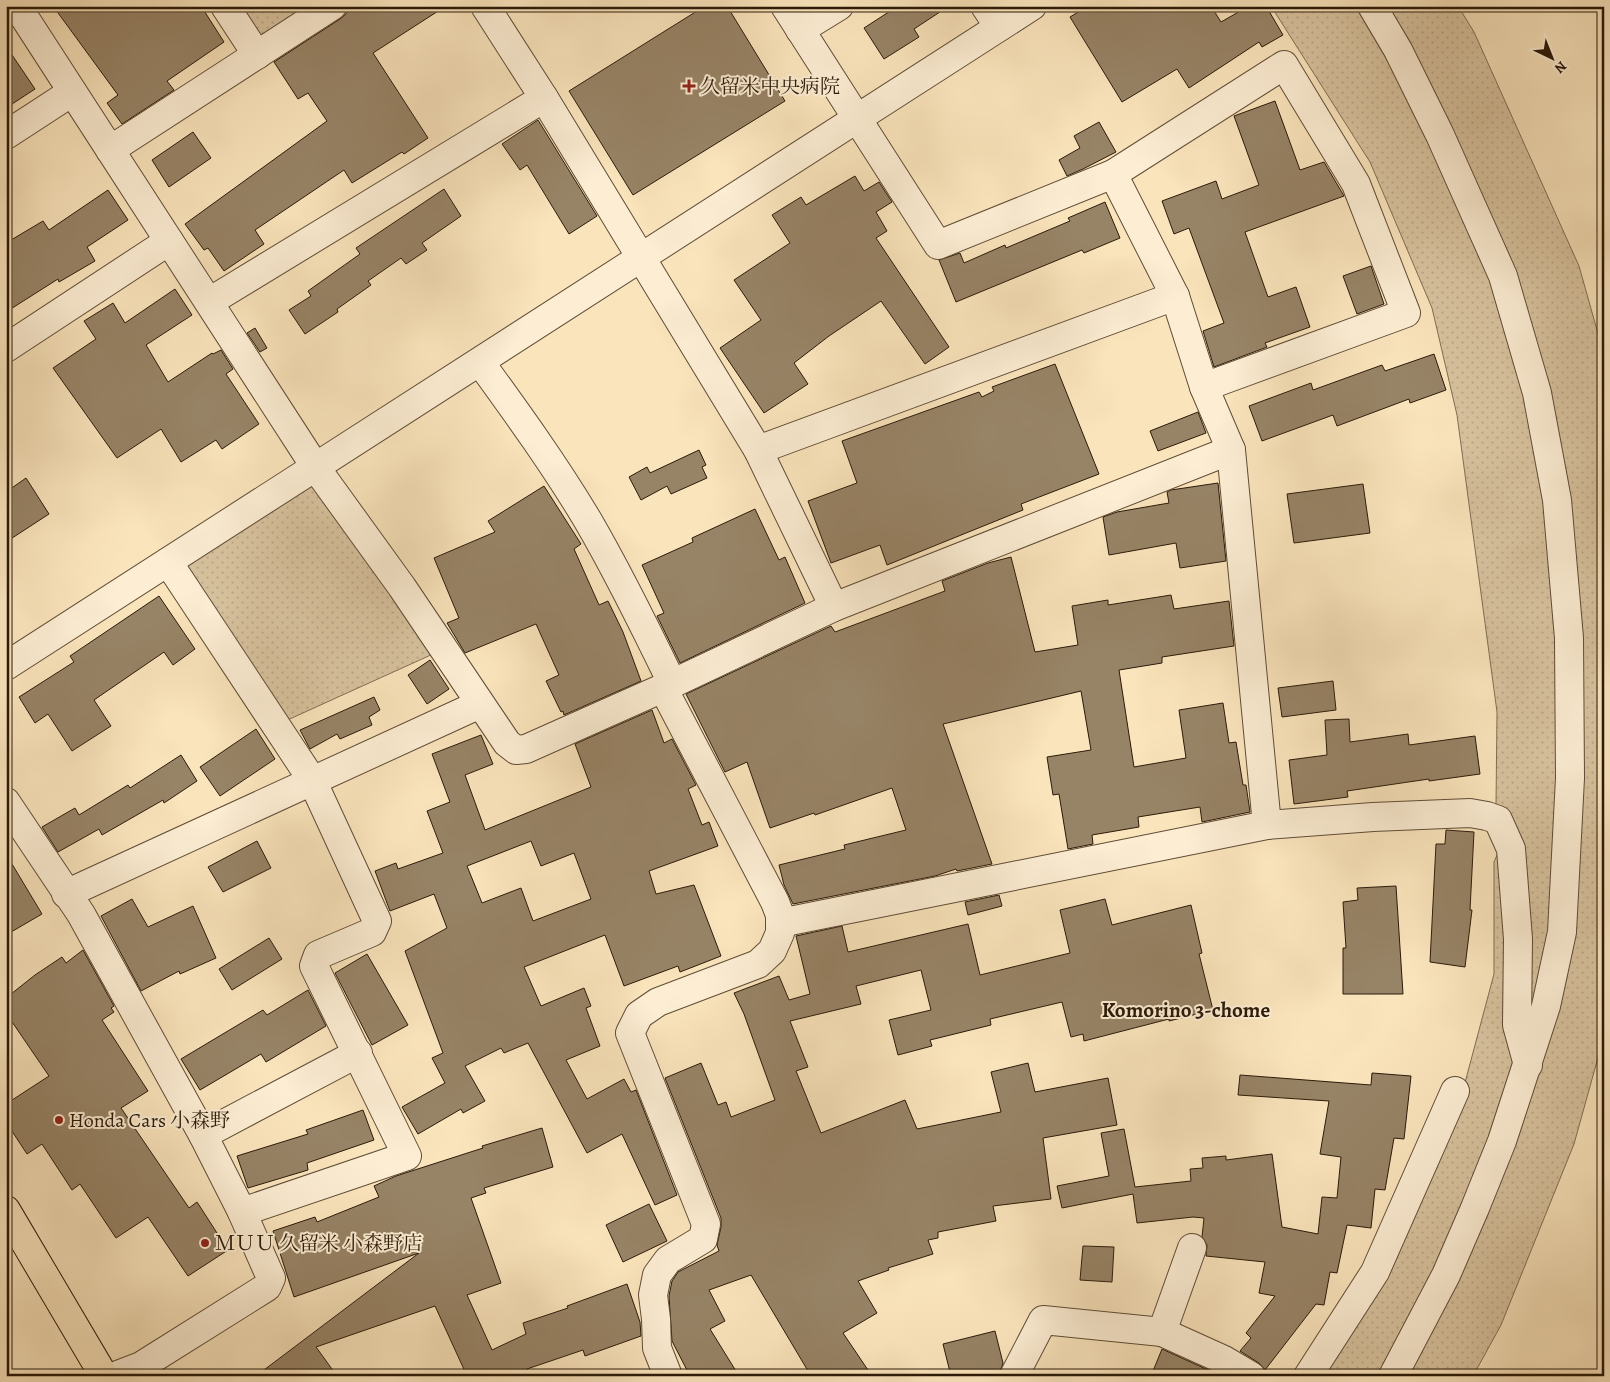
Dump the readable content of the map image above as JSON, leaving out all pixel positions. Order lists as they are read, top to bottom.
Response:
{
  "districts": ["Komorino 3-chome"],
  "places": {
    "health": ["久留米中央病院"],
    "other": ["Honda Cars 小森野", "ＭＵＵ 久留米 小森野店"]
  },
  "north": "bottom right"
}
